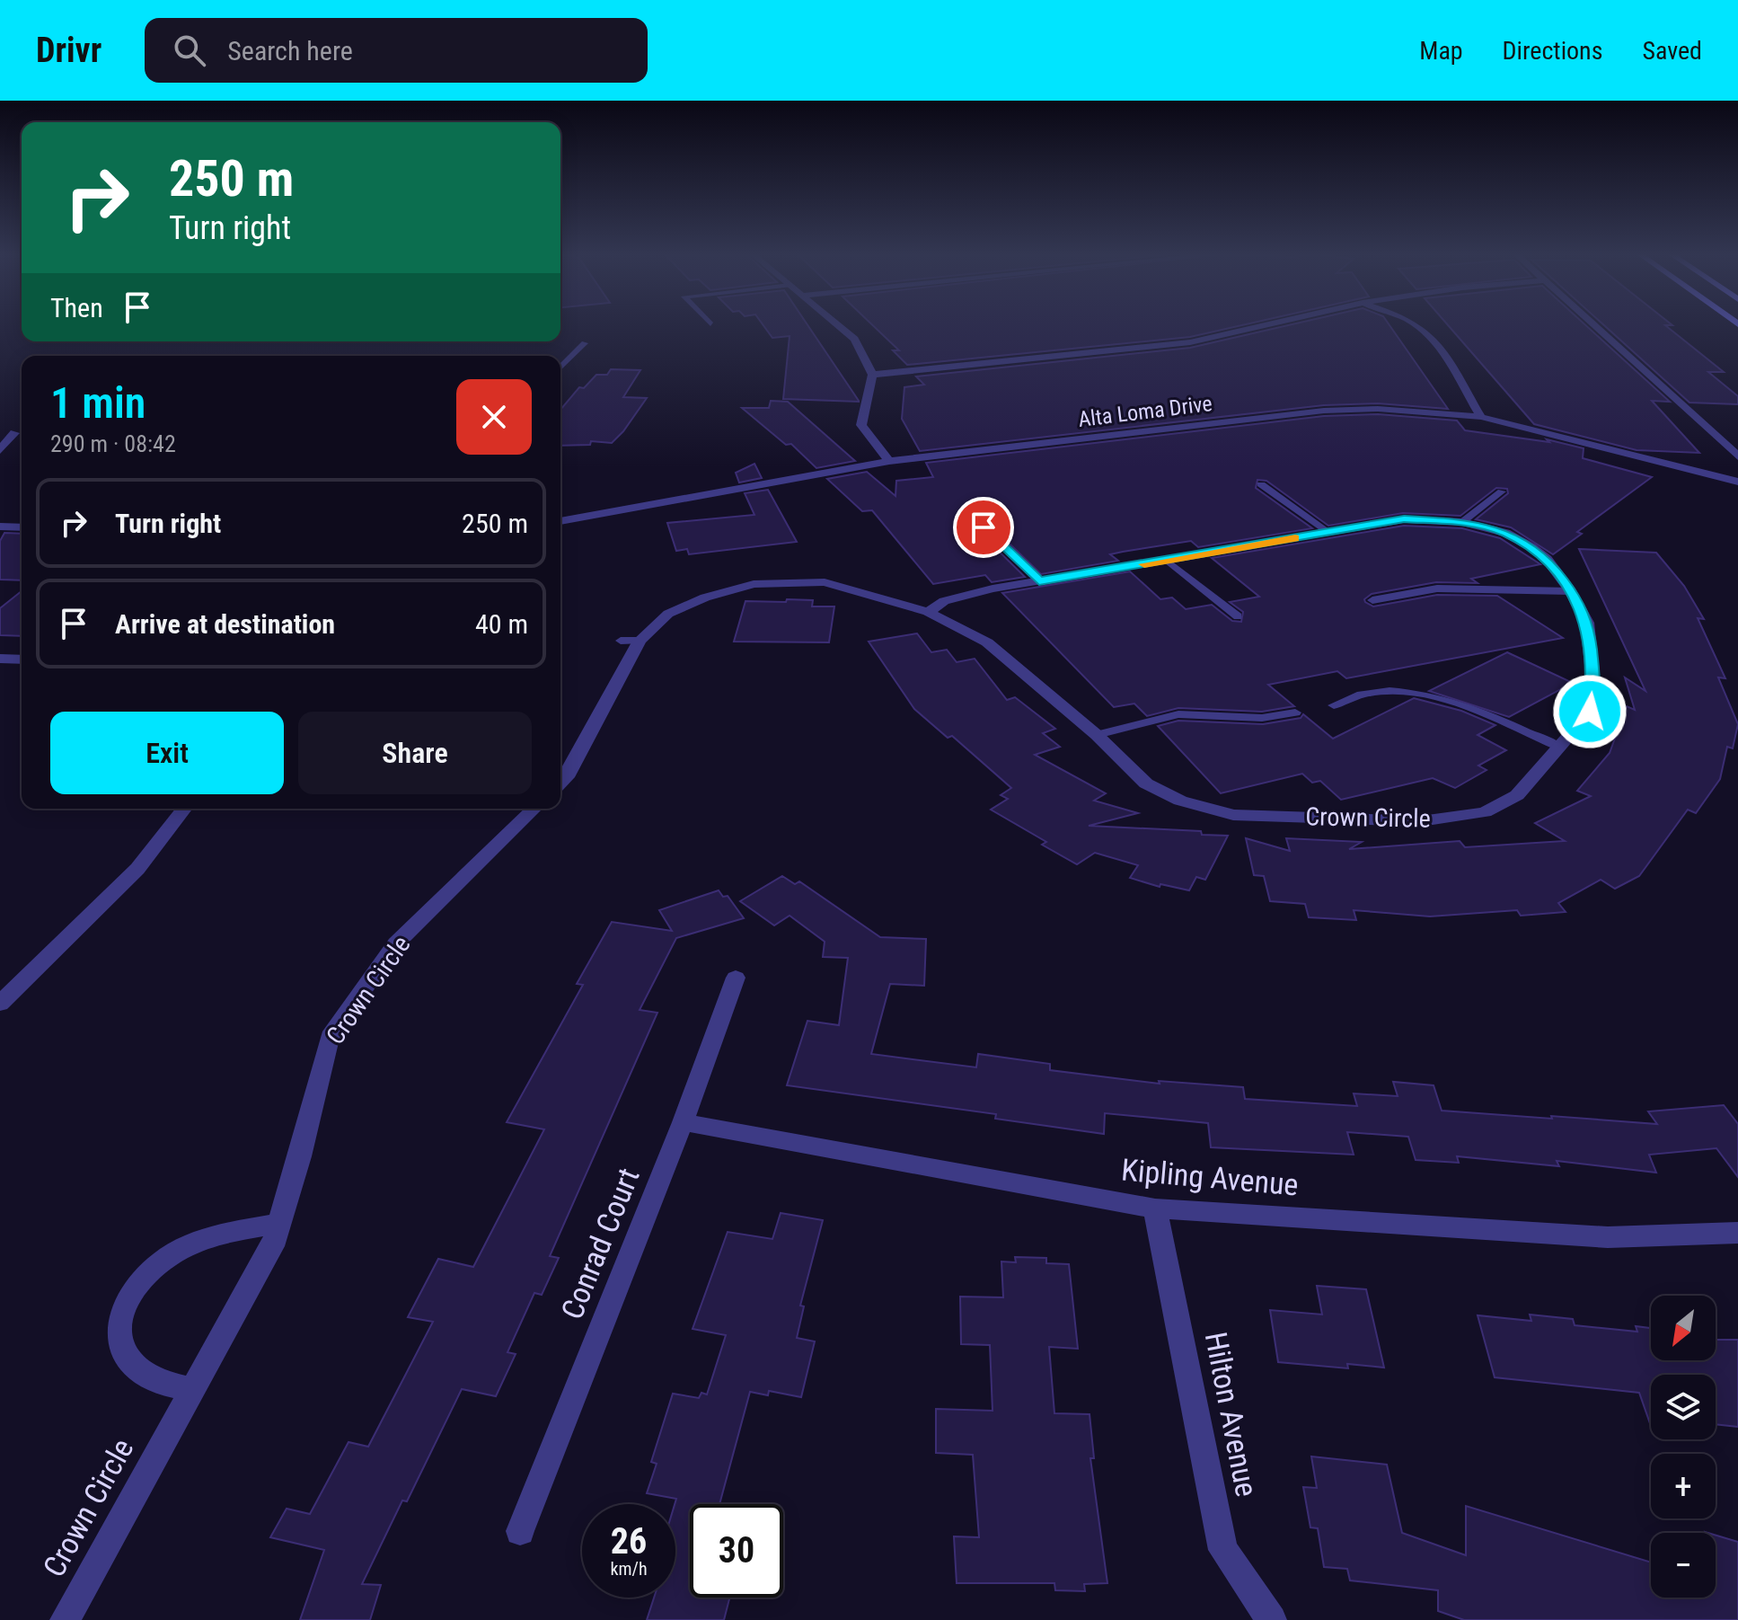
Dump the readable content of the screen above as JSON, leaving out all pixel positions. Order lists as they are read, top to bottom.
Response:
{
  "streets": {
    "street": [
      "Alta Loma Drive",
      "Crown Circle",
      "Kipling Avenue",
      "Conrad Court",
      "Hilton Avenue"
    ]
  },
  "crossings": [
    ["Kipling Avenue", "Conrad Court"],
    ["Kipling Avenue", "Hilton Avenue"]
  ],
  "north": "bottom left",
  "page": {
    "header": "Drivr",
    "search": "Search here",
    "nav": ["Map", "Directions", "Saved"],
    "turn": ["250 m", "Turn right"],
    "then": "Then",
    "heading": ["1 min", "290 m · 08:42"],
    "list": [
      {
        "name": "Turn right",
        "value": "250 m"
      },
      {
        "name": "Arrive at destination",
        "value": "40 m"
      }
    ],
    "buttons": ["Exit", "Share"],
    "map_buttons": ["+", "−"],
    "speed": "26 km/h",
    "limit": "30"
  }
}
